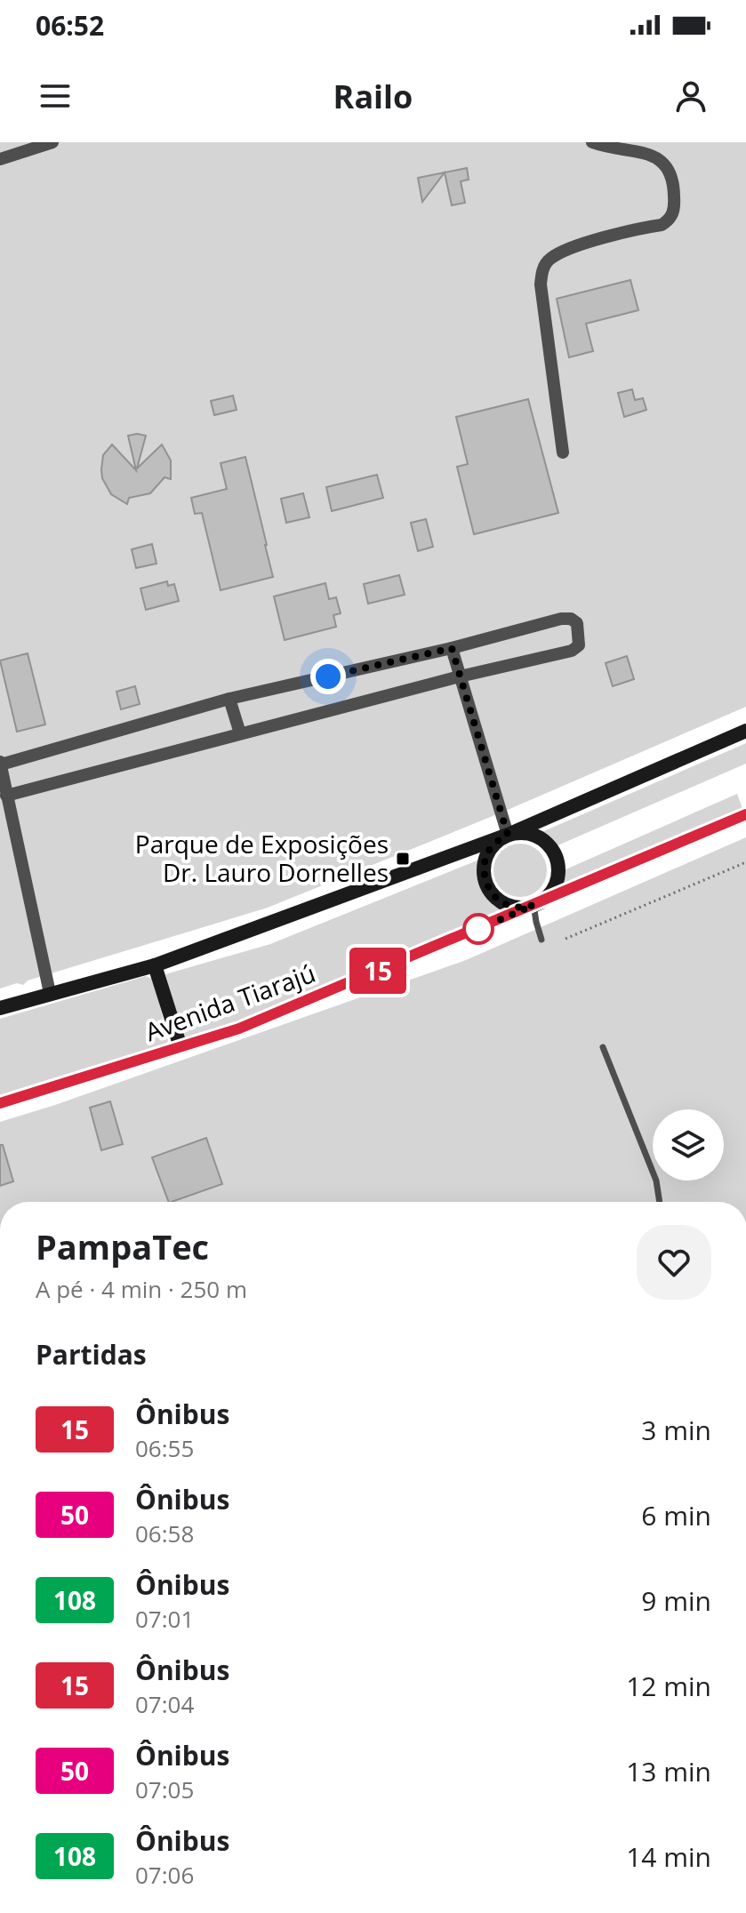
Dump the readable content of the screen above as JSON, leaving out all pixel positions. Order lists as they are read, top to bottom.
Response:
{
  "streets": {
    "main road": ["Avenida Tiarajú"]
  },
  "places": {
    "transit": ["Parque de Exposições Dr. Lauro Dornelles"]
  },
  "lines": ["bus line 15"],
  "page": {
    "status": "06:52",
    "header": "Railo",
    "on_map": "15",
    "heading": [
      ["PampaTec", "A pé · 4 min · 250 m"],
      "Partidas"
    ],
    "list": [
      {
        "mark": "15",
        "name": "Ônibus",
        "note": "06:55",
        "value": "3 min"
      },
      {
        "mark": "50",
        "name": "Ônibus",
        "note": "06:58",
        "value": "6 min"
      },
      {
        "mark": "108",
        "name": "Ônibus",
        "note": "07:01",
        "value": "9 min"
      },
      {
        "mark": "15",
        "name": "Ônibus",
        "note": "07:04",
        "value": "12 min"
      },
      {
        "mark": "50",
        "name": "Ônibus",
        "note": "07:05",
        "value": "13 min"
      },
      {
        "mark": "108",
        "name": "Ônibus",
        "note": "07:06",
        "value": "14 min"
      }
    ]
  }
}
